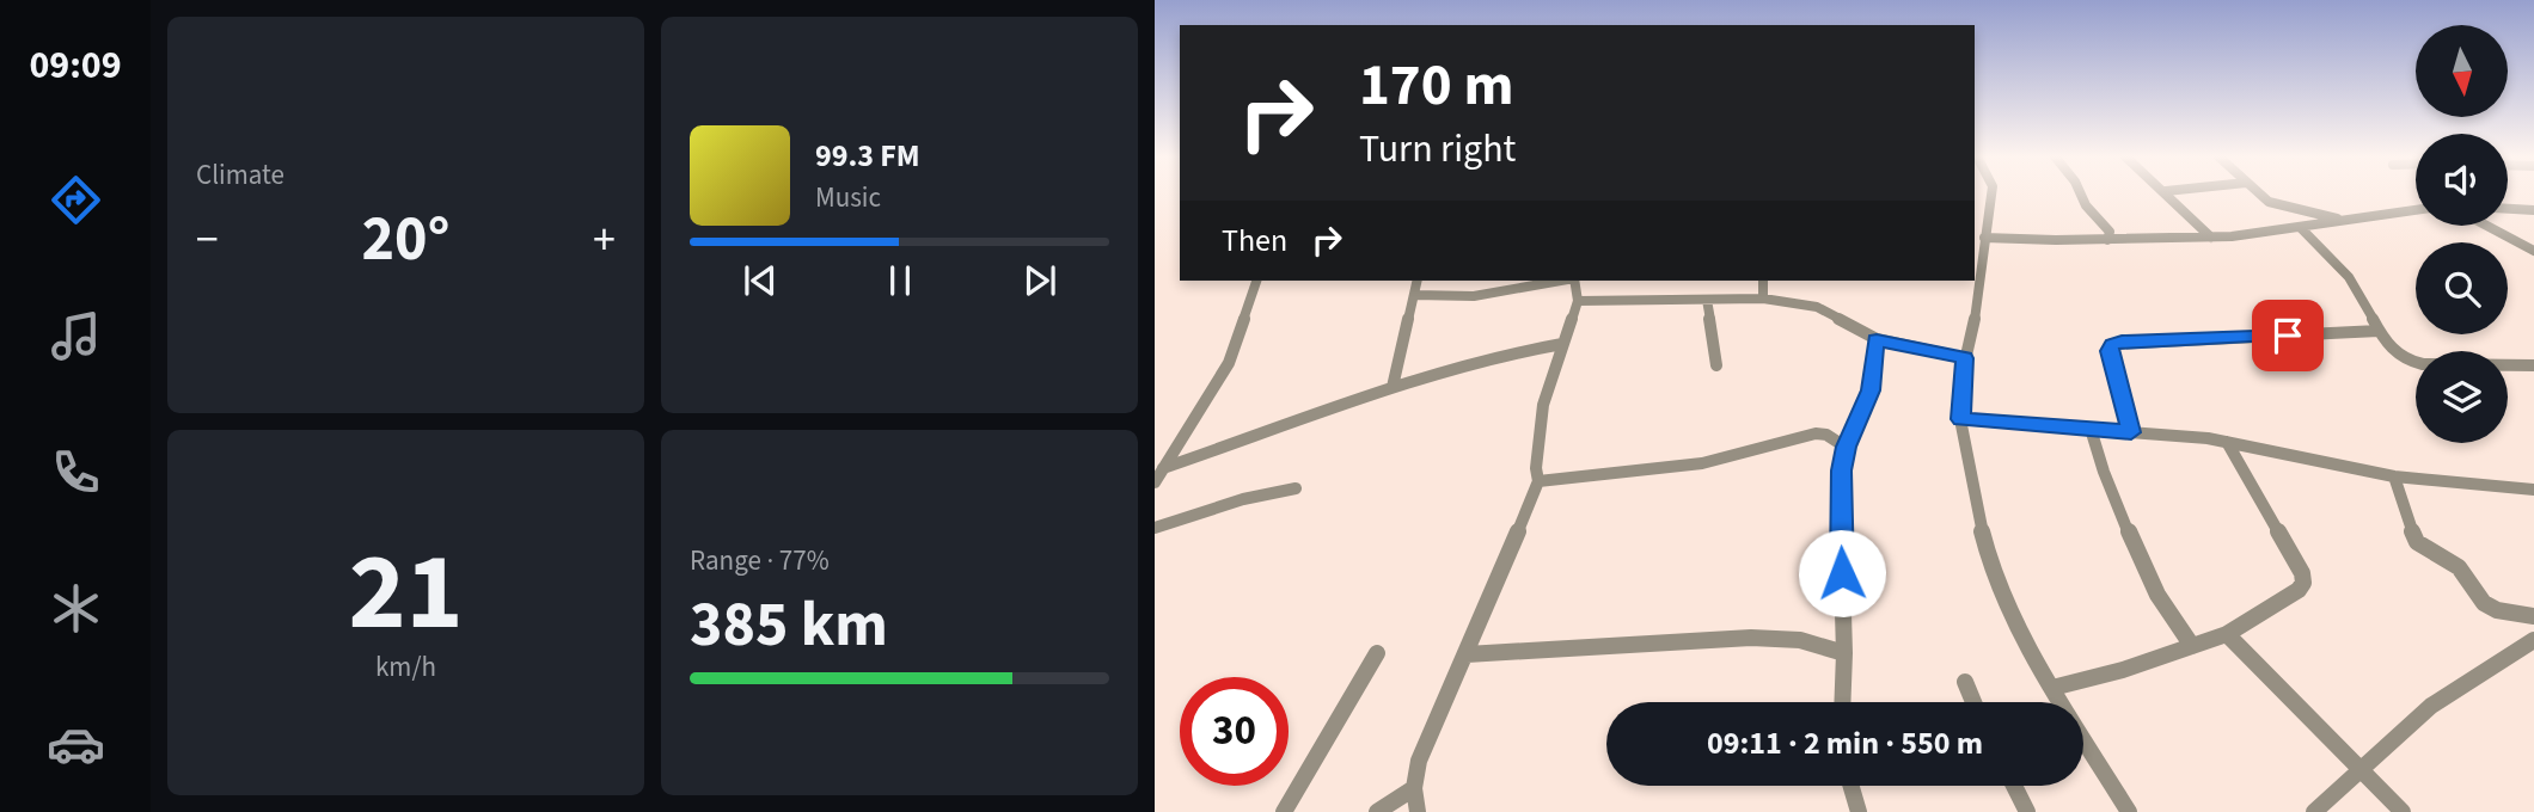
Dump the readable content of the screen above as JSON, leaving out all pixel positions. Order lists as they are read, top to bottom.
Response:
{
  "north": "bottom",
  "page": {
    "tabs": "09:09",
    "tile": [
      "Climate",
      ["21", "km/h"],
      ["Range · 77%", "385 km"]
    ],
    "turn": ["170 m", "Turn right"],
    "song": ["99.3 FM", "Music"],
    "then": "Then",
    "heat": ["−", "20°", "+"],
    "limit": "30",
    "trip": "09:11 · 2 min · 550 m"
  }
}
